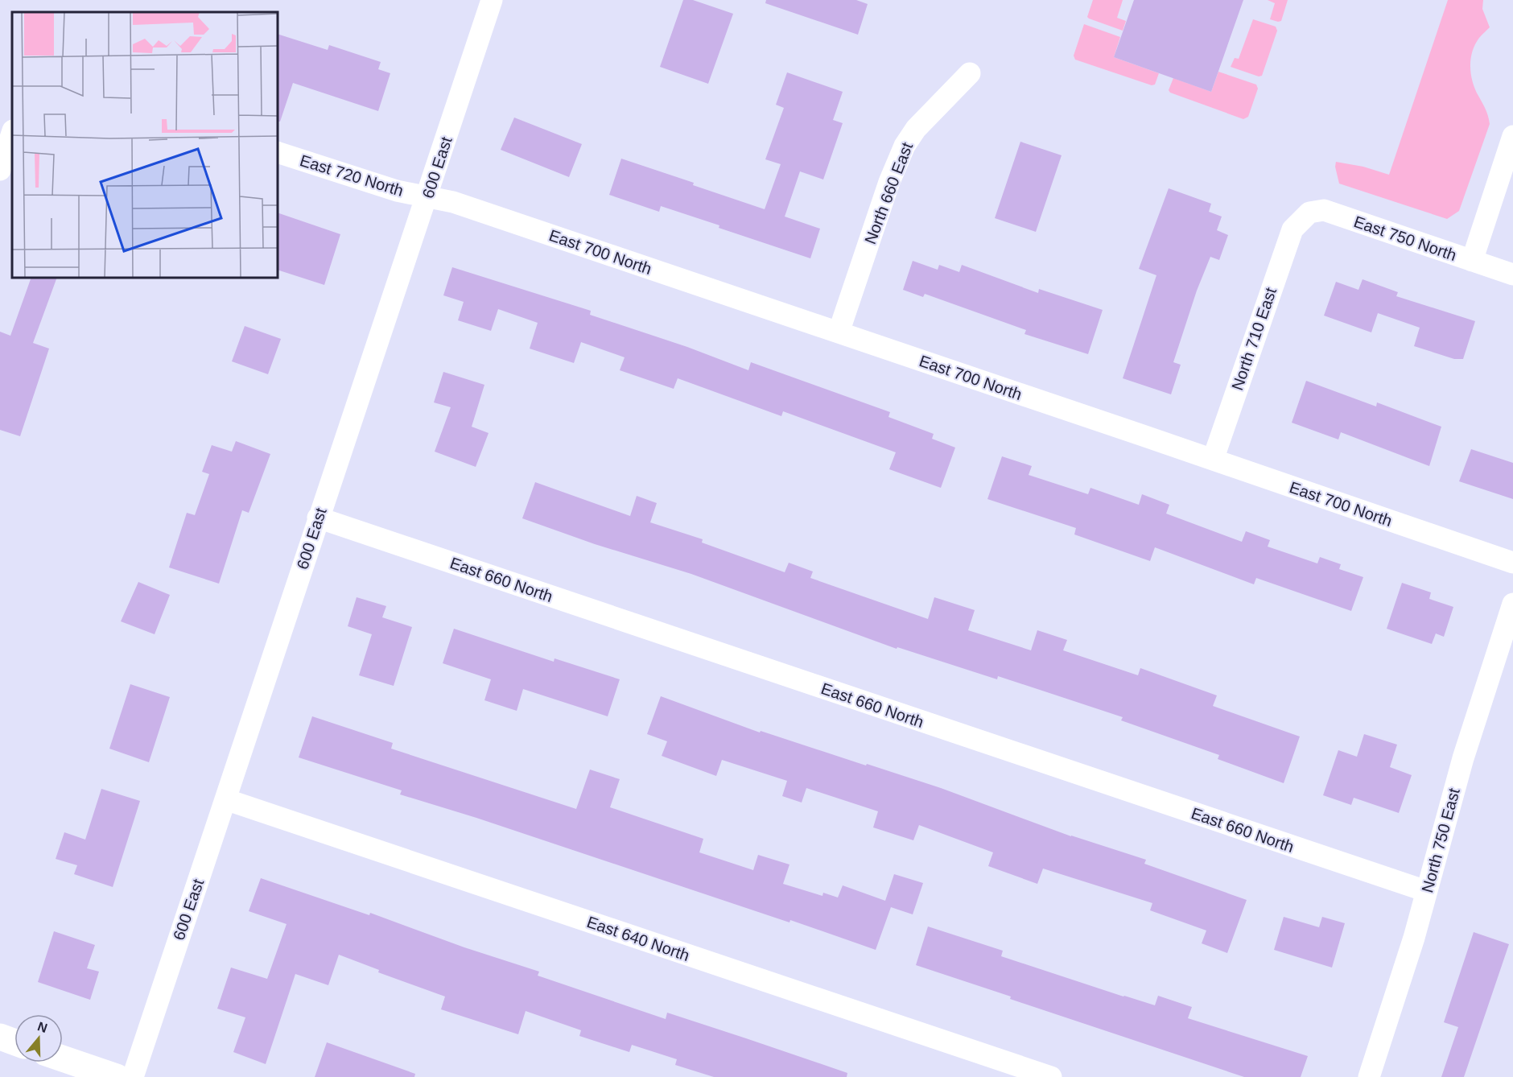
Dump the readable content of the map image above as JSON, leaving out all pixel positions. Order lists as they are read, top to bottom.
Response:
{
  "streets": {
    "street": [
      "600 East",
      "East 720 North",
      "North 660 East",
      "East 750 North",
      "East 700 North",
      "North 710 East",
      "East 660 North",
      "North 750 East",
      "East 640 North"
    ]
  },
  "crossings": [
    ["600 East", "East 720 North"],
    ["600 East", "East 700 North"],
    ["600 East", "East 660 North"],
    ["600 East", "East 640 North"],
    ["East 720 North", "East 700 North"],
    ["North 660 East", "East 700 North"],
    ["East 750 North", "North 710 East"],
    ["East 700 North", "North 710 East"],
    ["East 660 North", "North 750 East"]
  ],
  "north": "top"
}
